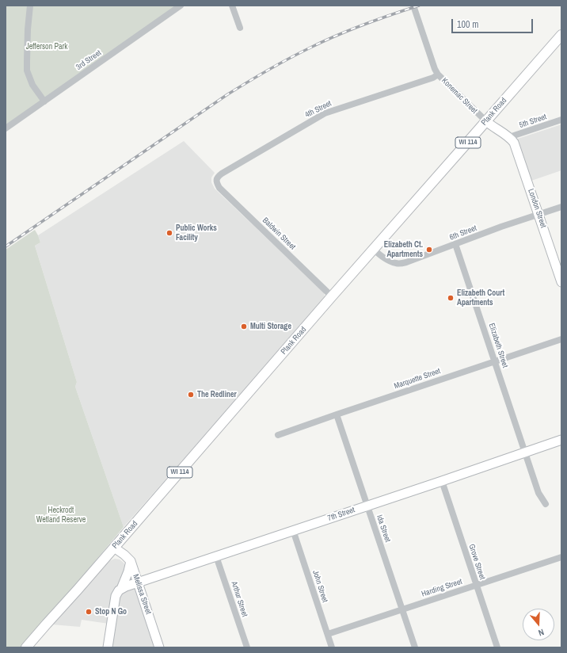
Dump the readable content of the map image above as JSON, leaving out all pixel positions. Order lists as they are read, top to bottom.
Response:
{
  "streets": {
    "main road": ["Plank Road", "WI 114"],
    "street": [
      "3rd Street",
      "Konemac Street",
      "4th Street",
      "5th Street",
      "London Street",
      "6th Street",
      "Baldwin Street",
      "Elizabeth Street",
      "Marquette Street",
      "7th Street",
      "Ida Street",
      "Grove Street",
      "John Street",
      "Harding Street",
      "Melissa Street",
      "Arthur Street"
    ]
  },
  "crossings": [
    ["Konemac Street", "4th Street"],
    ["Konemac Street", "Plank Road"],
    ["Konemac Street", "5th Street"],
    ["Konemac Street", "London Street"],
    ["4th Street", "Baldwin Street"],
    ["Plank Road", "6th Street"],
    ["Plank Road", "Baldwin Street"],
    ["5th Street", "London Street"],
    ["London Street", "6th Street"],
    ["6th Street", "Elizabeth Street"],
    ["Elizabeth Street", "Marquette Street"],
    ["Elizabeth Street", "7th Street"],
    ["Marquette Street", "Ida Street"],
    ["7th Street", "Ida Street"],
    ["7th Street", "Grove Street"],
    ["7th Street", "John Street"],
    ["7th Street", "Melissa Street"],
    ["7th Street", "Arthur Street"],
    ["Ida Street", "Harding Street"],
    ["Grove Street", "Harding Street"],
    ["John Street", "Harding Street"]
  ],
  "parks": ["Jefferson Park", "Heckrodt Wetland Reserve"],
  "places": [
    "Public Works Facility",
    "Elizabeth Ct. Apartments",
    "Elizabeth Court Apartments",
    "Multi Storage",
    "The Redliner",
    "Stop N Go"
  ],
  "scale_bar": "100 m",
  "north": "bottom"
}
